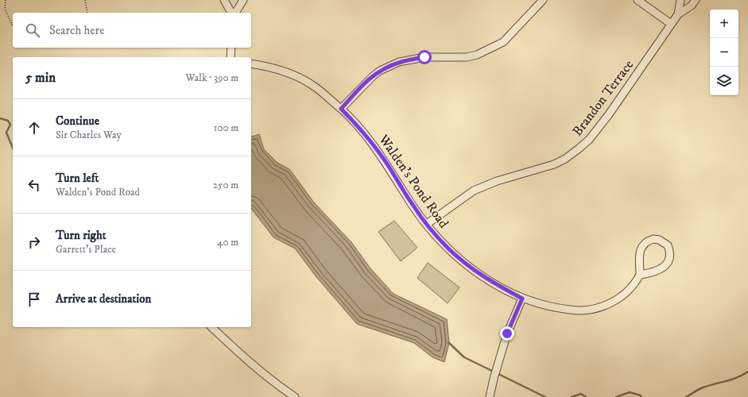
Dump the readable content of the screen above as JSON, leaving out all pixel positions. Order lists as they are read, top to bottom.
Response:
{
  "streets": {
    "street": ["Brandon Terrace", "Walden's Pond Road"]
  },
  "crossings": [
    ["Brandon Terrace", "Walden's Pond Road"]
  ],
  "page": {
    "map_buttons": ["+", "−"],
    "search": "Search here",
    "heading": ["5 min", "Walk · 390 m"],
    "list": [
      ["Continue", "Sir Charles Way", "100 m"],
      ["Turn left", "Walden's Pond Road", "250 m"],
      ["Turn right", "Garrett's Place", "40 m"],
      "Arrive at destination"
    ]
  }
}
